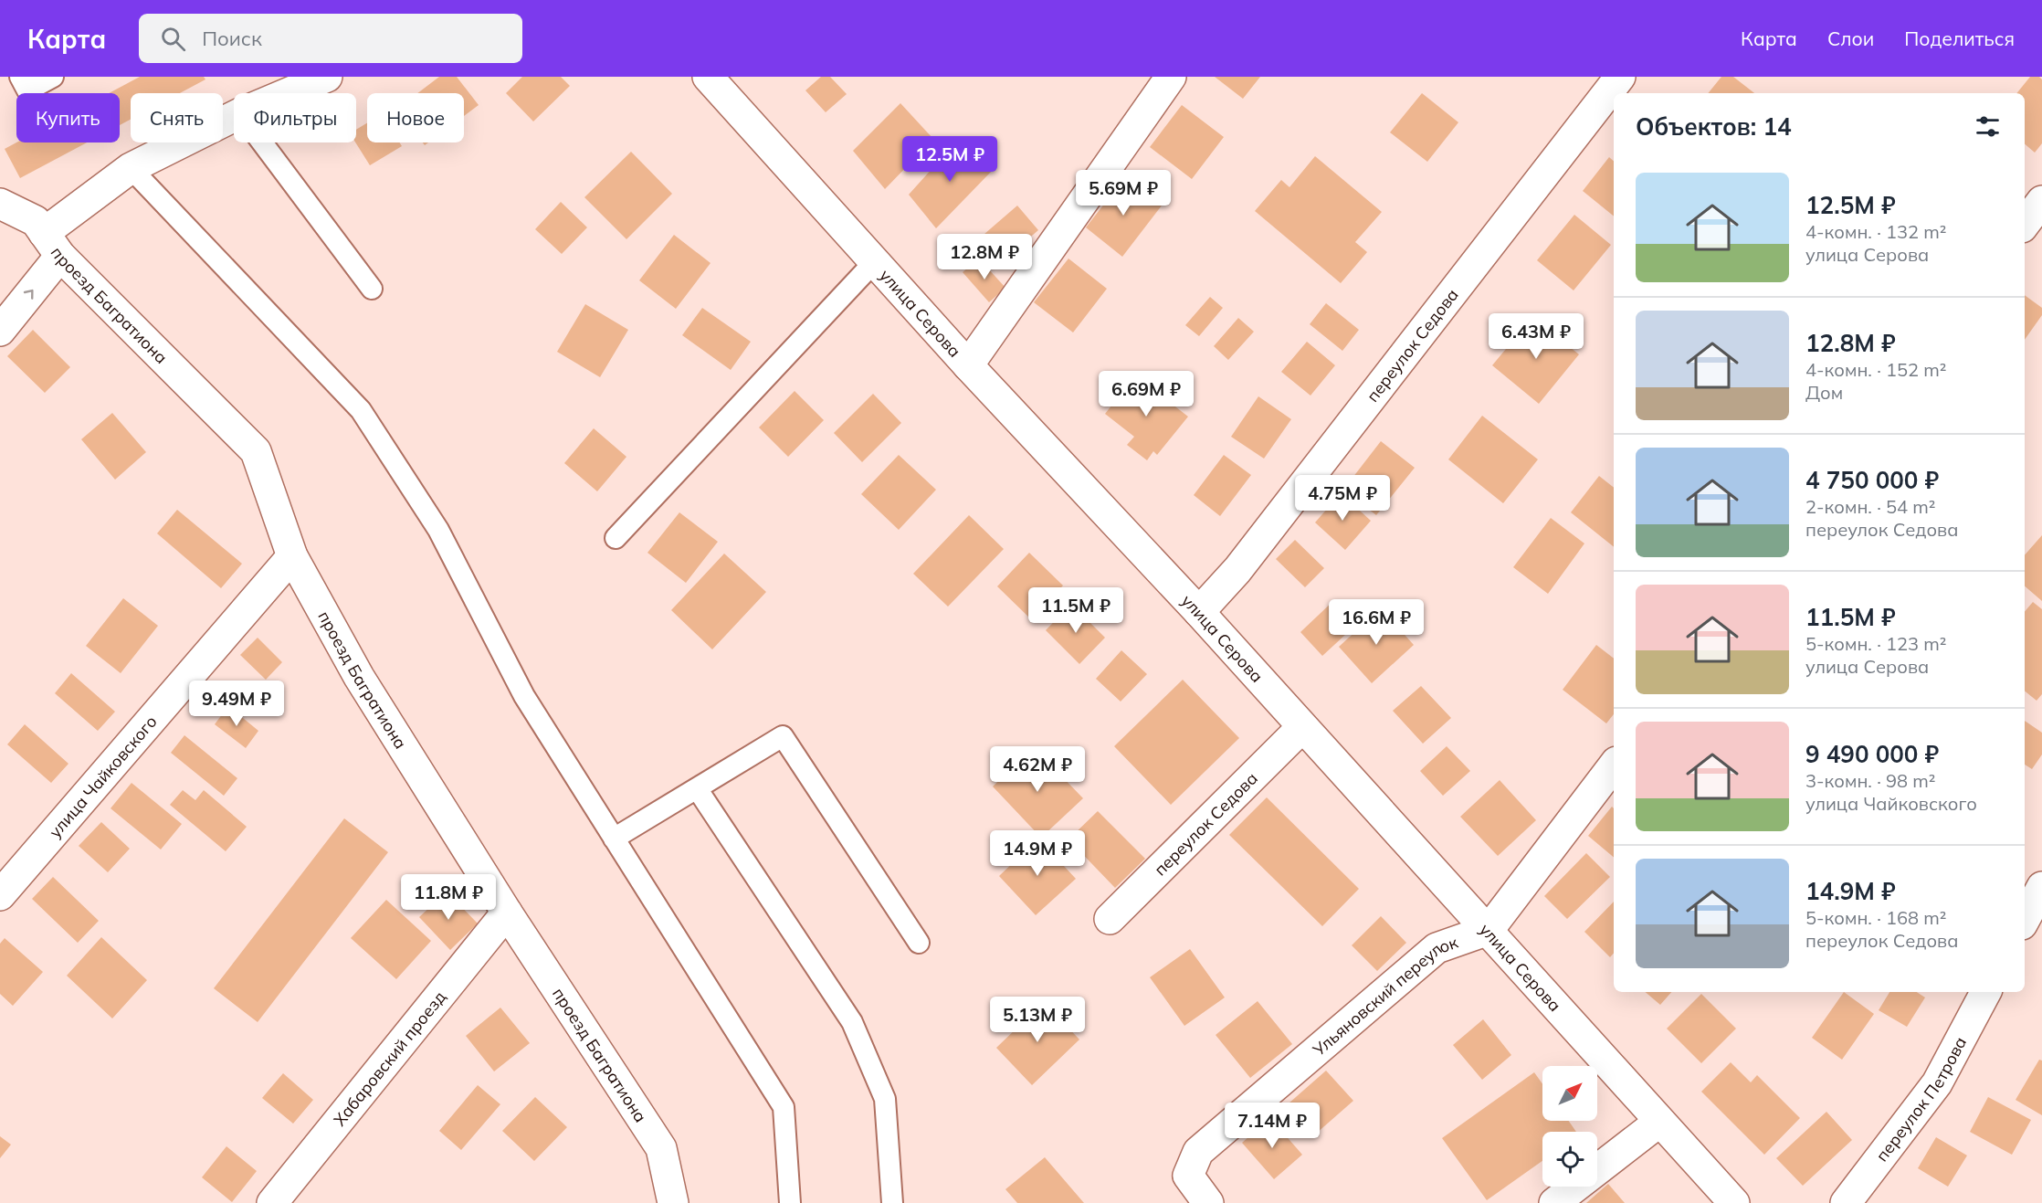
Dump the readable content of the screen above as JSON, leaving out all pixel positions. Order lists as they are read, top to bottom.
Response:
{
  "streets": {
    "street": [
      "проезд Багратиона",
      "улица Серова",
      "переулок Седова",
      "улица Чайковского",
      "Ульяновский переулок",
      "Хабаровский проезд",
      "переулок Петрова"
    ]
  },
  "crossings": [
    ["проезд Багратиона", "улица Чайковского"],
    ["проезд Багратиона", "Хабаровский проезд"],
    ["улица Серова", "переулок Седова"],
    ["улица Серова", "Ульяновский переулок"]
  ],
  "north": "top right",
  "page": {
    "header": "Карта",
    "search": "Поиск",
    "nav": ["Карта", "Слои", "Поделиться"],
    "chip": [
      "Купить",
      "Снять",
      "Фильтры",
      "Новое"
    ],
    "heading": "Объектов: 14",
    "price": [
      "12.5M ₽",
      "5.69M ₽",
      "12.8M ₽",
      "6.43M ₽",
      "6.69M ₽",
      "4.75M ₽",
      "11.5M ₽",
      "16.6M ₽",
      "9.49M ₽",
      "4.62M ₽",
      "14.9M ₽",
      "11.8M ₽",
      "5.13M ₽",
      "7.14M ₽"
    ],
    "list": [
      {
        "name": "12.5M ₽",
        "note": "4-комн. · 132 m² · улица Серова"
      },
      {
        "name": "12.8M ₽",
        "note": "4-комн. · 152 m² · Дом"
      },
      {
        "name": "4 750 000 ₽",
        "note": "2-комн. · 54 m² · переулок Седова"
      },
      {
        "name": "11.5M ₽",
        "note": "5-комн. · 123 m² · улица Серова"
      },
      {
        "name": "9 490 000 ₽",
        "note": "3-комн. · 98 m² · улица Чайковского"
      },
      {
        "name": "14.9M ₽",
        "note": "5-комн. · 168 m² · переулок Седова"
      }
    ]
  }
}
